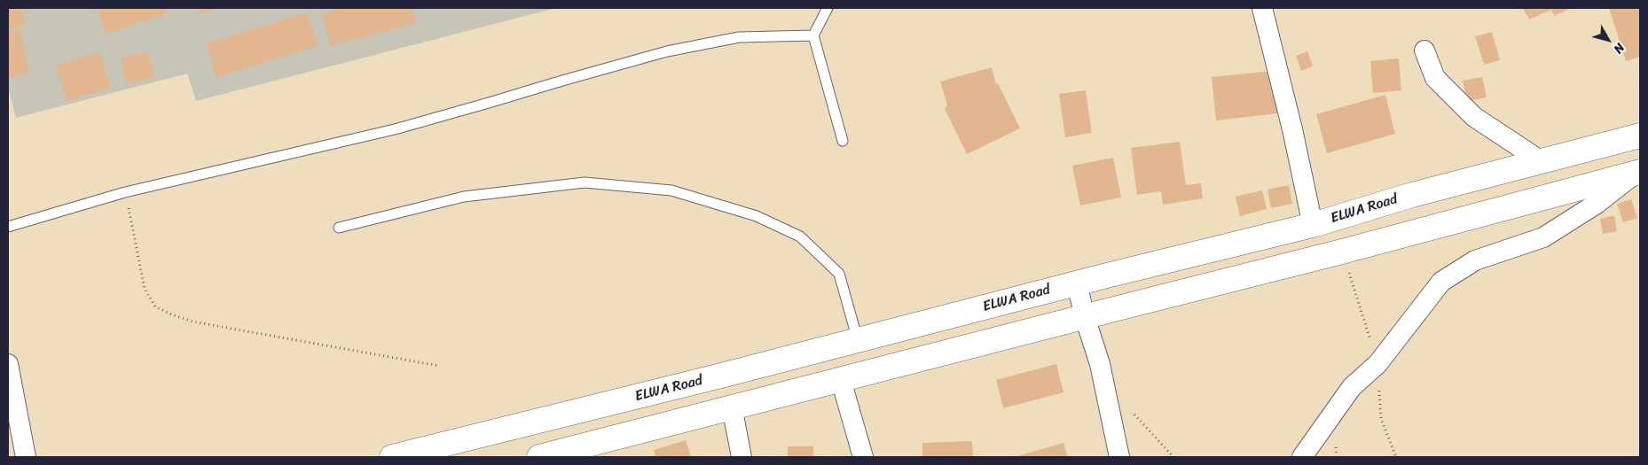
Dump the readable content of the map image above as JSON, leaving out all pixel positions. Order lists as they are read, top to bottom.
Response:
{
  "streets": {
    "main road": ["ELWA Road"]
  },
  "north": "bottom right"
}
